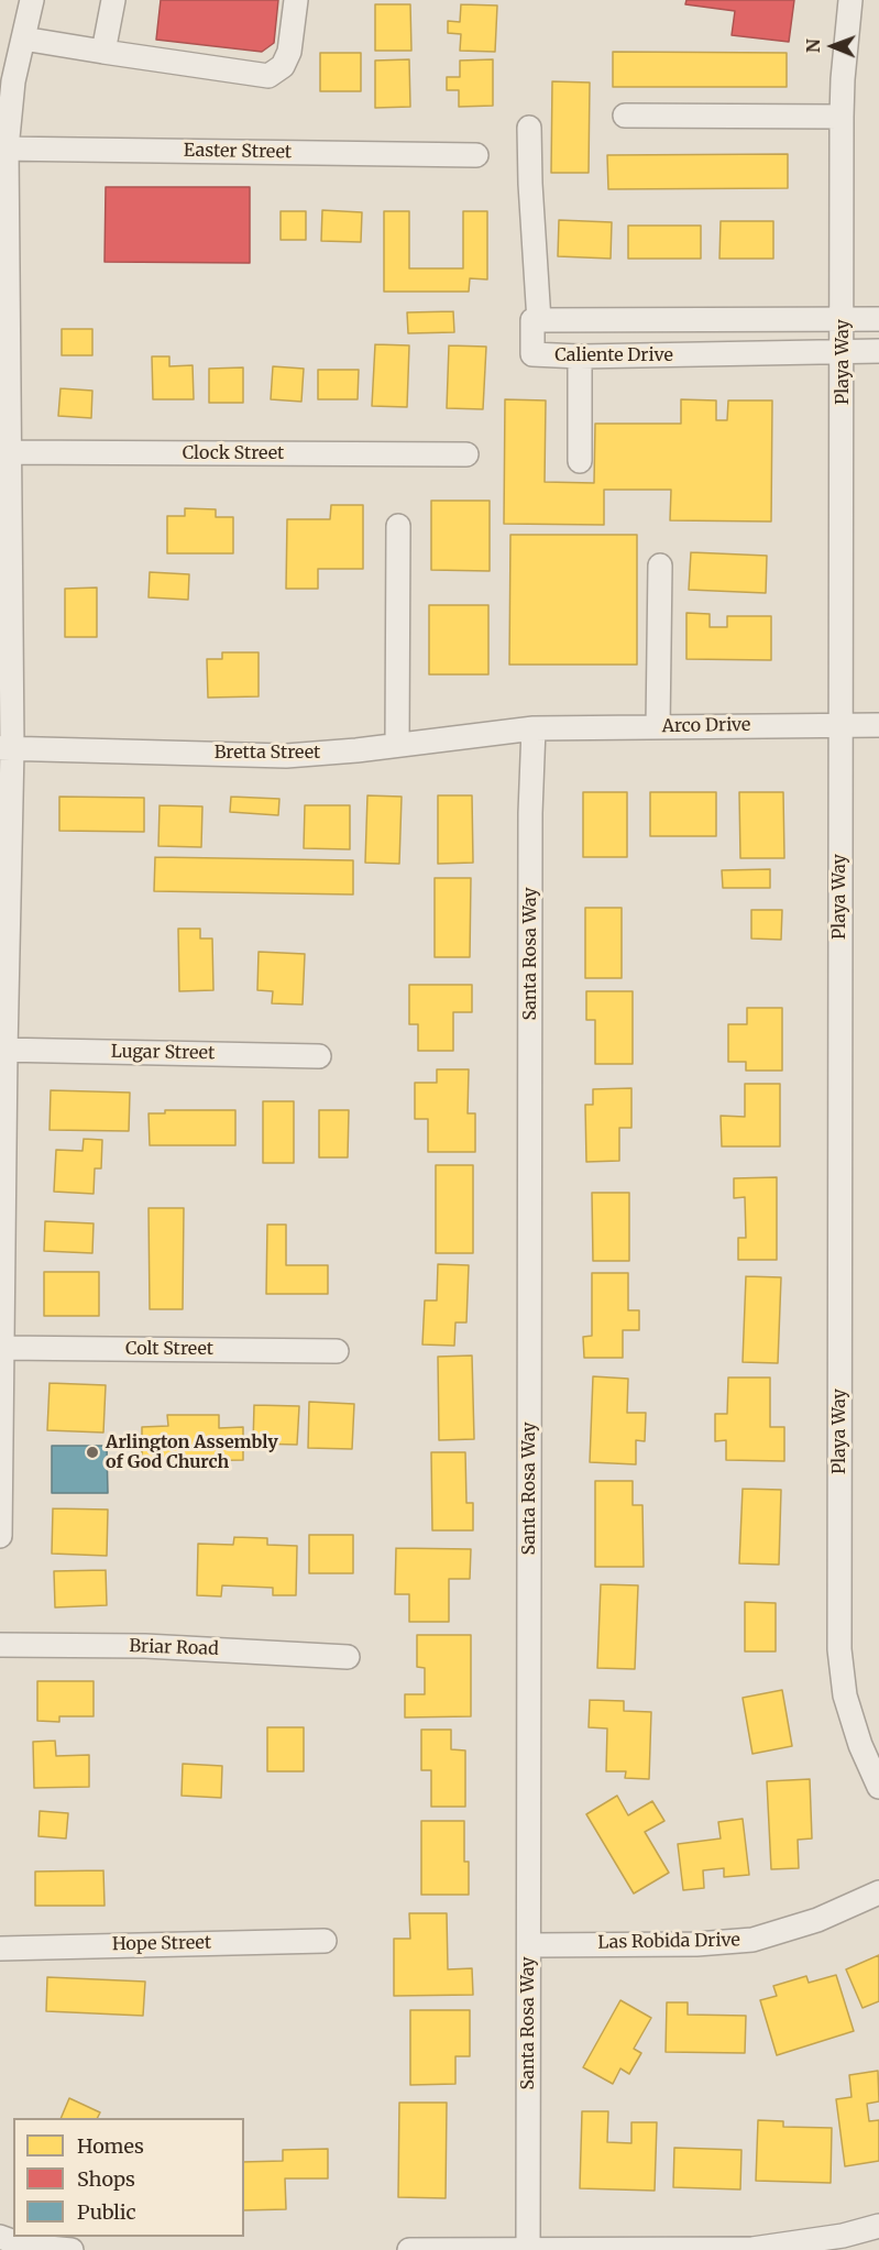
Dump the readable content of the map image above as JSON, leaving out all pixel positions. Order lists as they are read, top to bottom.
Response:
{
  "streets": {
    "street": [
      "Easter Street",
      "Caliente Drive",
      "Playa Way",
      "Clock Street",
      "Arco Drive",
      "Bretta Street",
      "Santa Rosa Way",
      "Lugar Street",
      "Colt Street",
      "Briar Road",
      "Las Robida Drive",
      "Hope Street"
    ]
  },
  "crossings": [
    ["Caliente Drive", "Playa Way"],
    ["Playa Way", "Arco Drive"],
    ["Arco Drive", "Bretta Street"],
    ["Arco Drive", "Santa Rosa Way"],
    ["Bretta Street", "Santa Rosa Way"],
    ["Santa Rosa Way", "Las Robida Drive"]
  ],
  "places": ["Arlington Assembly of God Church"],
  "legend": ["Homes", "Shops", "Public"],
  "north": "left"
}
